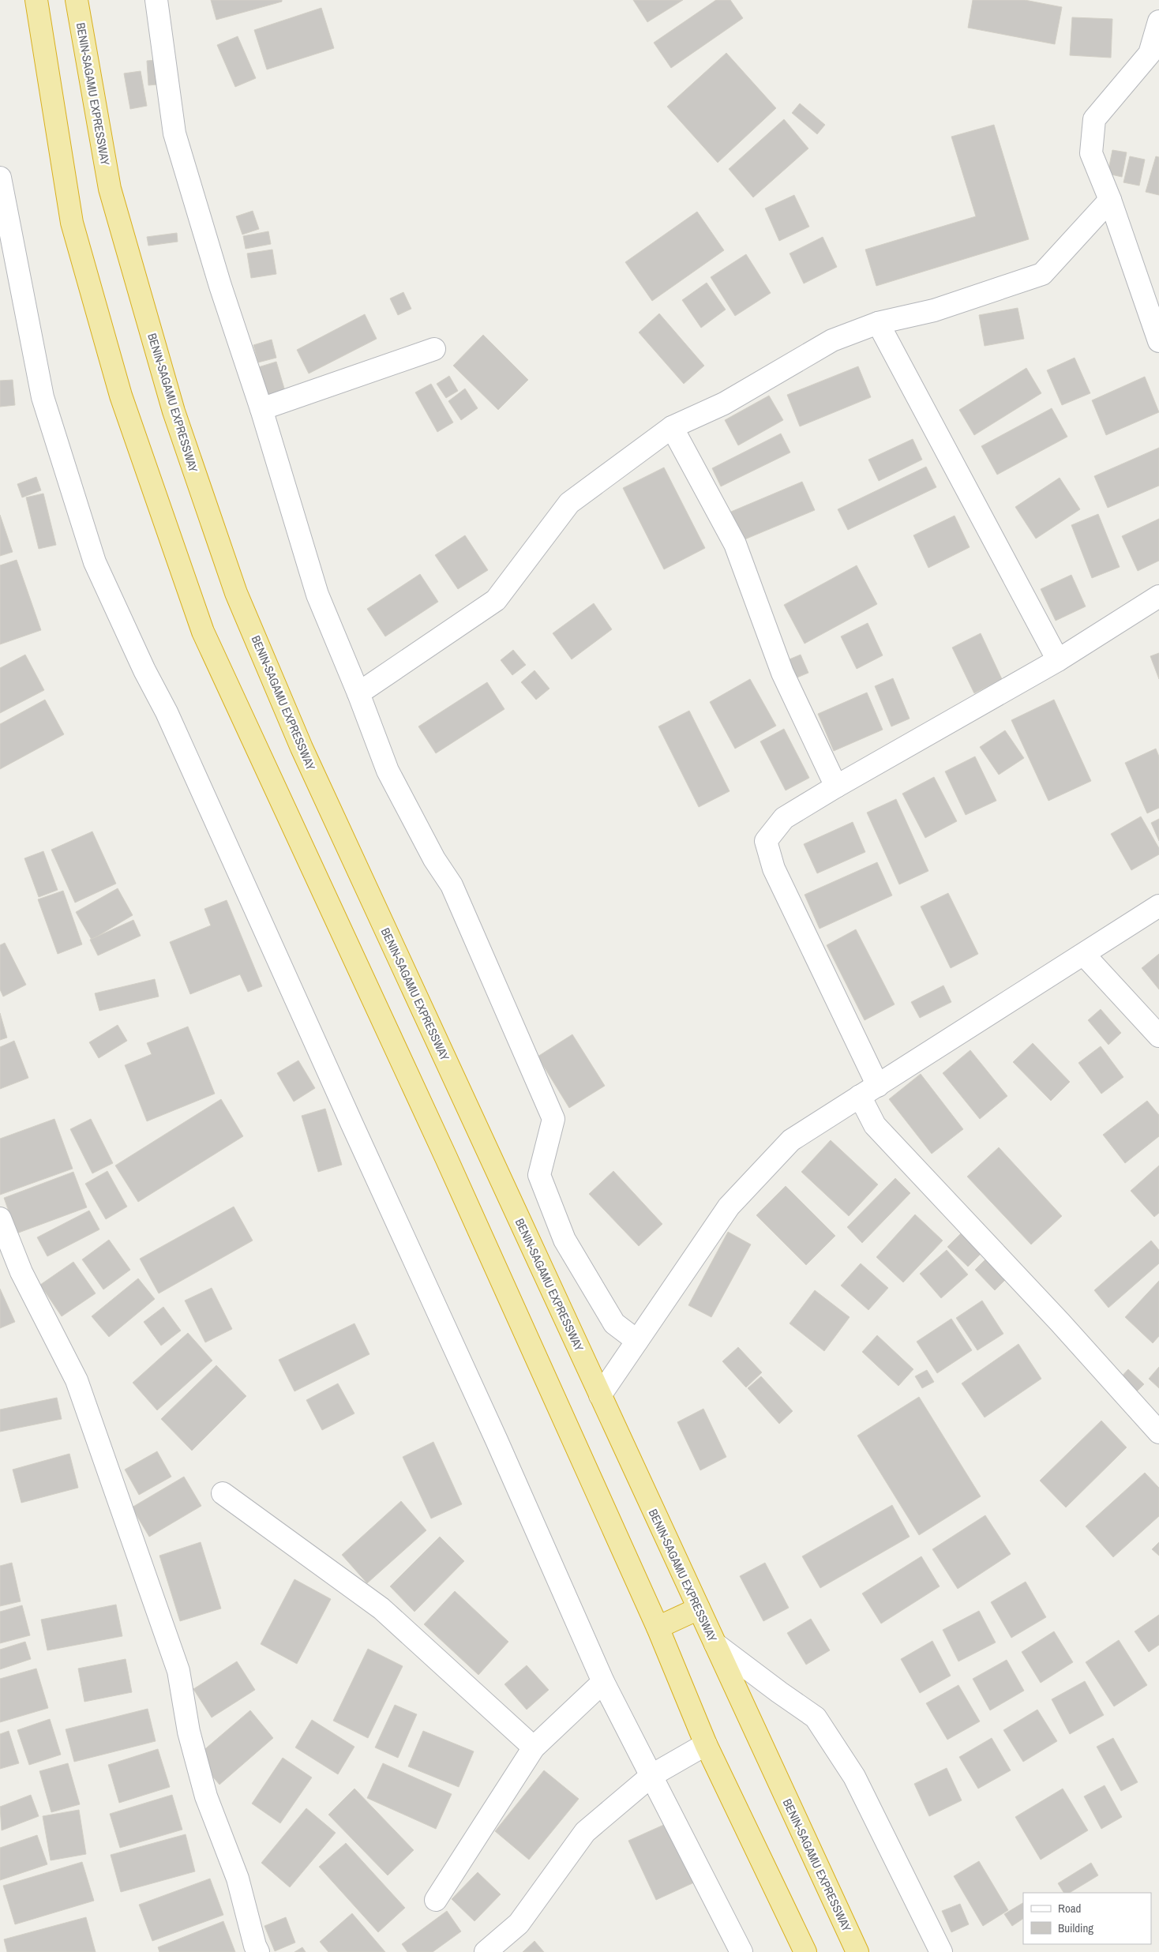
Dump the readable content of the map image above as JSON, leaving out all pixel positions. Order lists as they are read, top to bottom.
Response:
{
  "streets": {
    "highway": ["BENIN-SAGAMU EXPRESSWAY"]
  },
  "legend": ["Road", "Building"]
}
